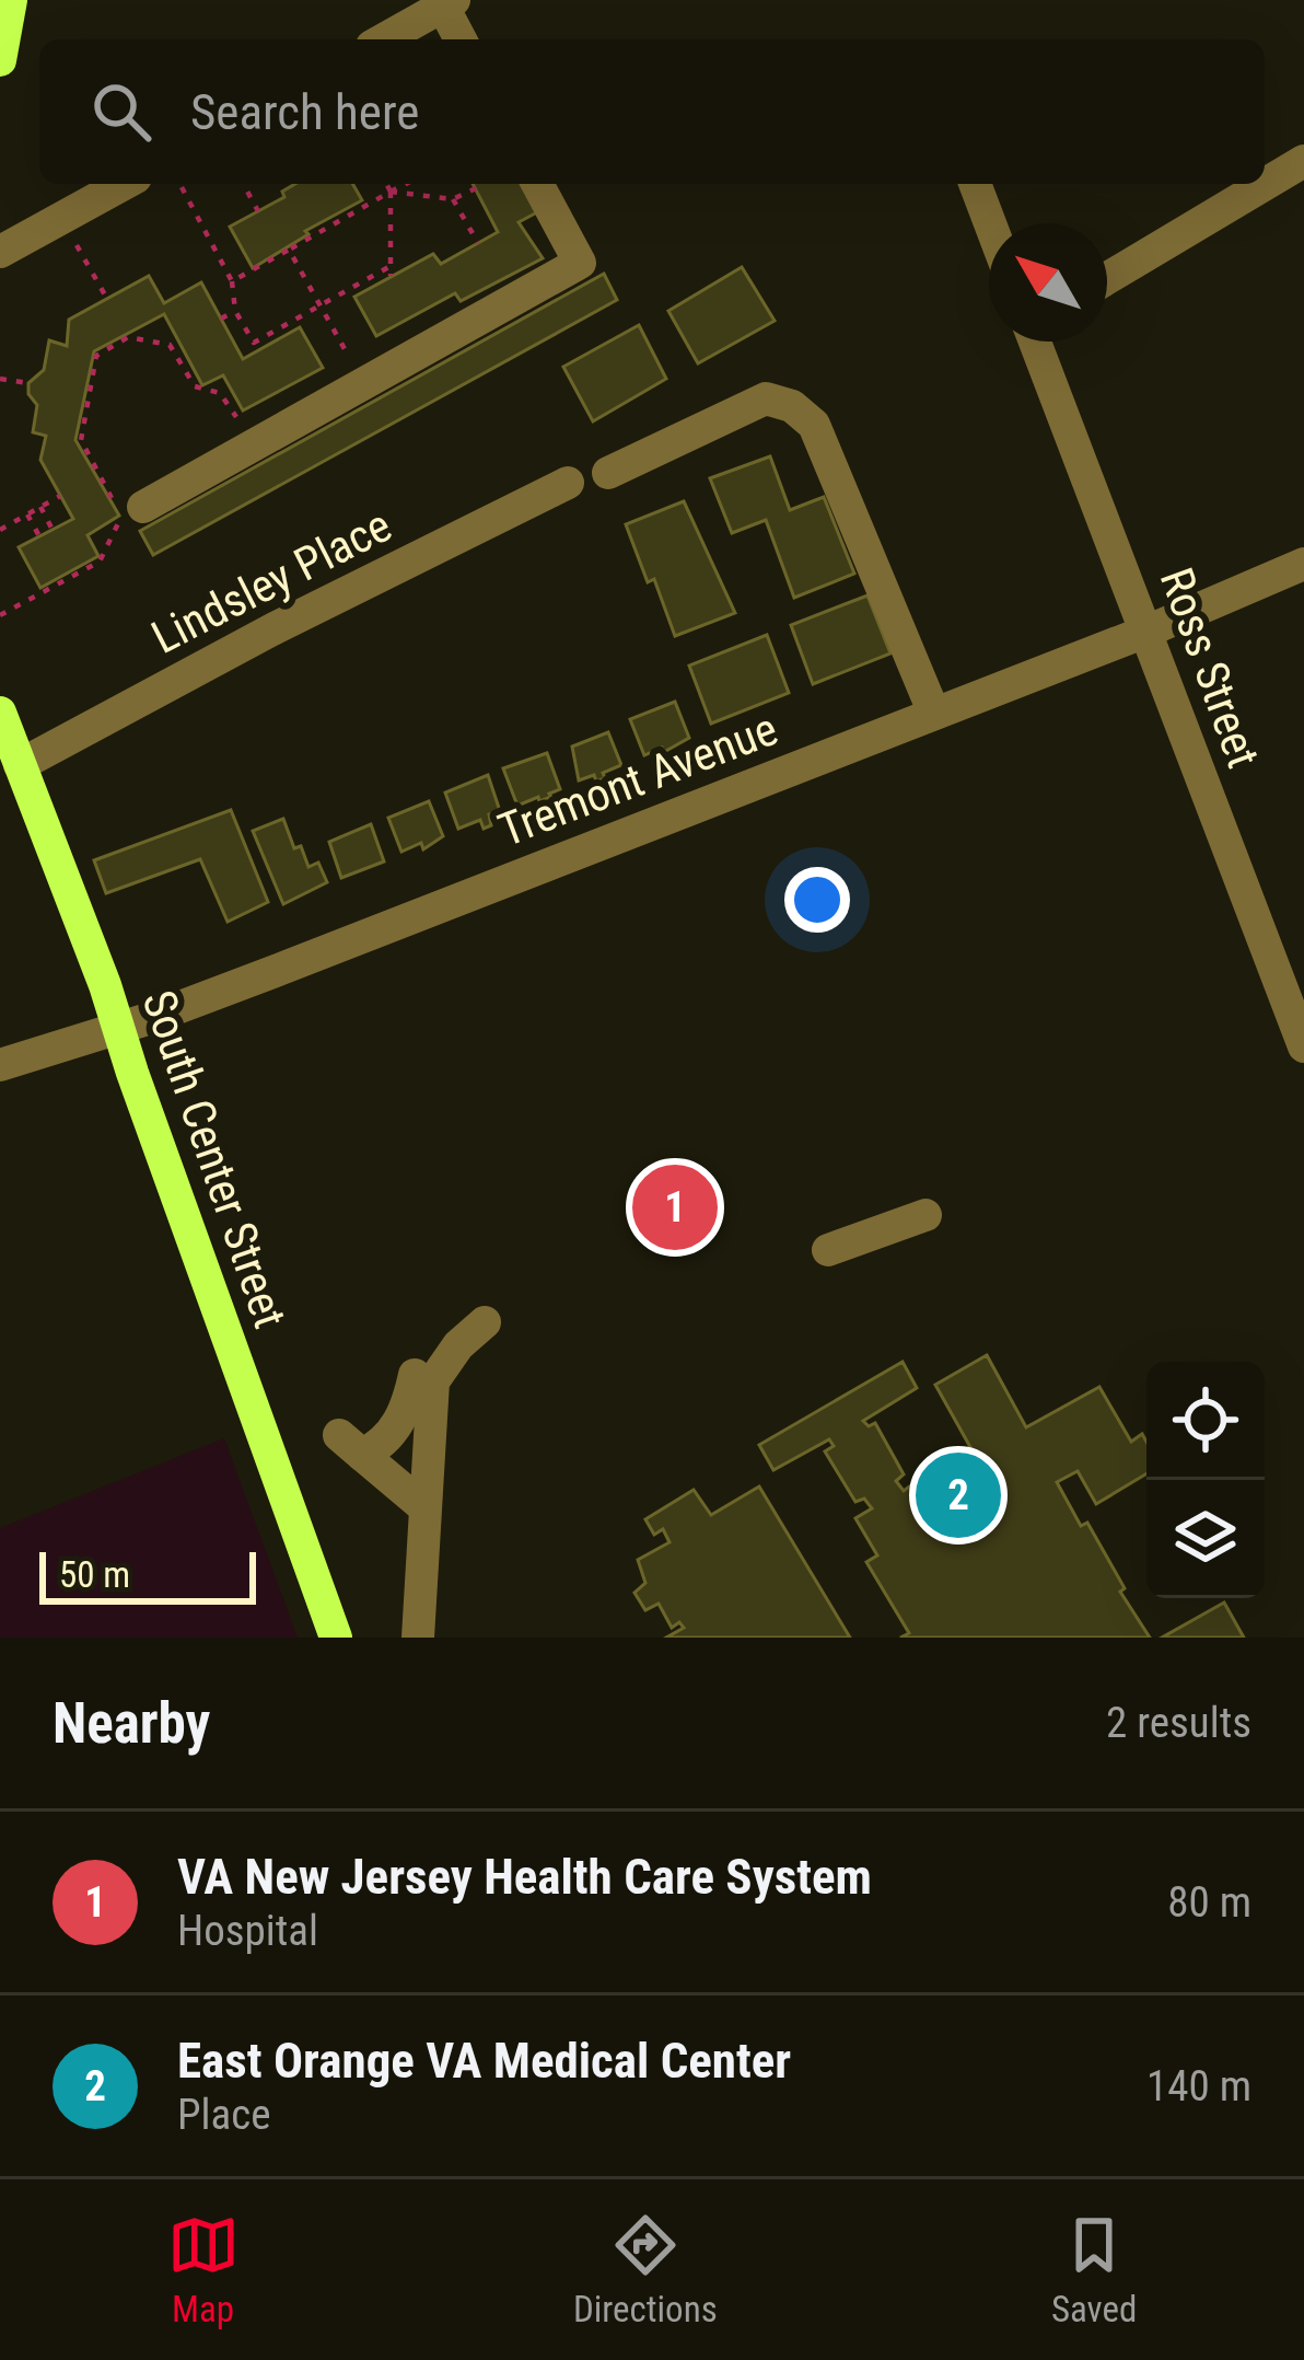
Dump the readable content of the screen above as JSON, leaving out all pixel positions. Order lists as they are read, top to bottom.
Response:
{
  "streets": {
    "main road": ["South Center Street"],
    "street": ["Lindsley Place", "Ross Street", "Tremont Avenue"]
  },
  "crossings": [
    ["Lindsley Place", "South Center Street"],
    ["Ross Street", "Tremont Avenue"],
    ["Tremont Avenue", "South Center Street"]
  ],
  "scale_bar": "50 m",
  "north": "top left",
  "page": {
    "search": "Search here",
    "pins": ["1", "2"],
    "scale": "50 m",
    "heading": ["Nearby", "2 results"],
    "list": [
      {
        "mark": "1",
        "name": "VA New Jersey Health Care System",
        "note": "Hospital",
        "value": "80 m"
      },
      {
        "mark": "2",
        "name": "East Orange VA Medical Center",
        "note": "Place",
        "value": "140 m"
      }
    ],
    "nav": ["Map", "Directions", "Saved"]
  }
}
